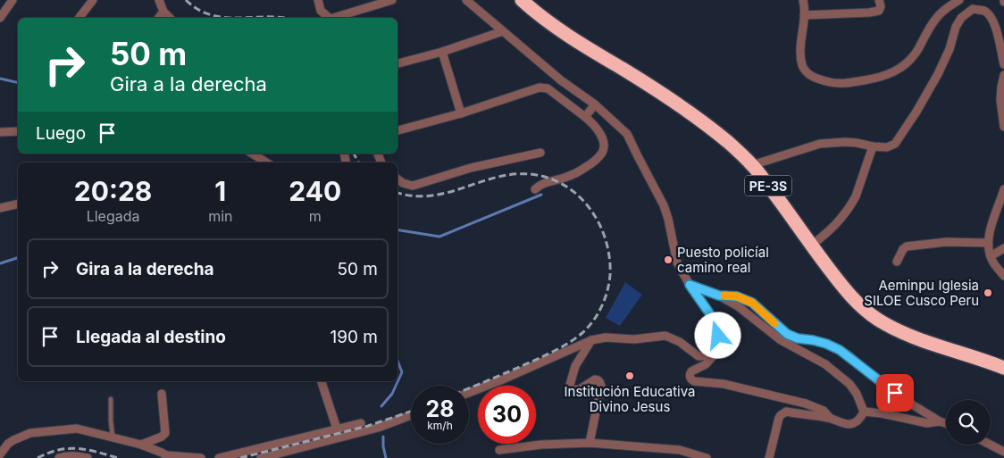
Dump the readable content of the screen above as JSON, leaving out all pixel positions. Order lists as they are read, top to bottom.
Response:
{
  "streets": {
    "highway": ["PE-3S"]
  },
  "places": ["Puesto policíal camino real", "Aeminpu Iglesia SILOE Cusco Peru", "Institución Educativa Divino Jesus"],
  "page": {
    "turn": ["50 m", "Gira a la derecha"],
    "then": "Luego",
    "eta": [
      "20:28",
      "Llegada",
      "1",
      "min",
      "240",
      "m"
    ],
    "list": [
      {
        "name": "Gira a la derecha",
        "value": "50 m"
      },
      {
        "name": "Llegada al destino",
        "value": "190 m"
      }
    ],
    "speed": "28 km/h",
    "limit": "30"
  }
}
